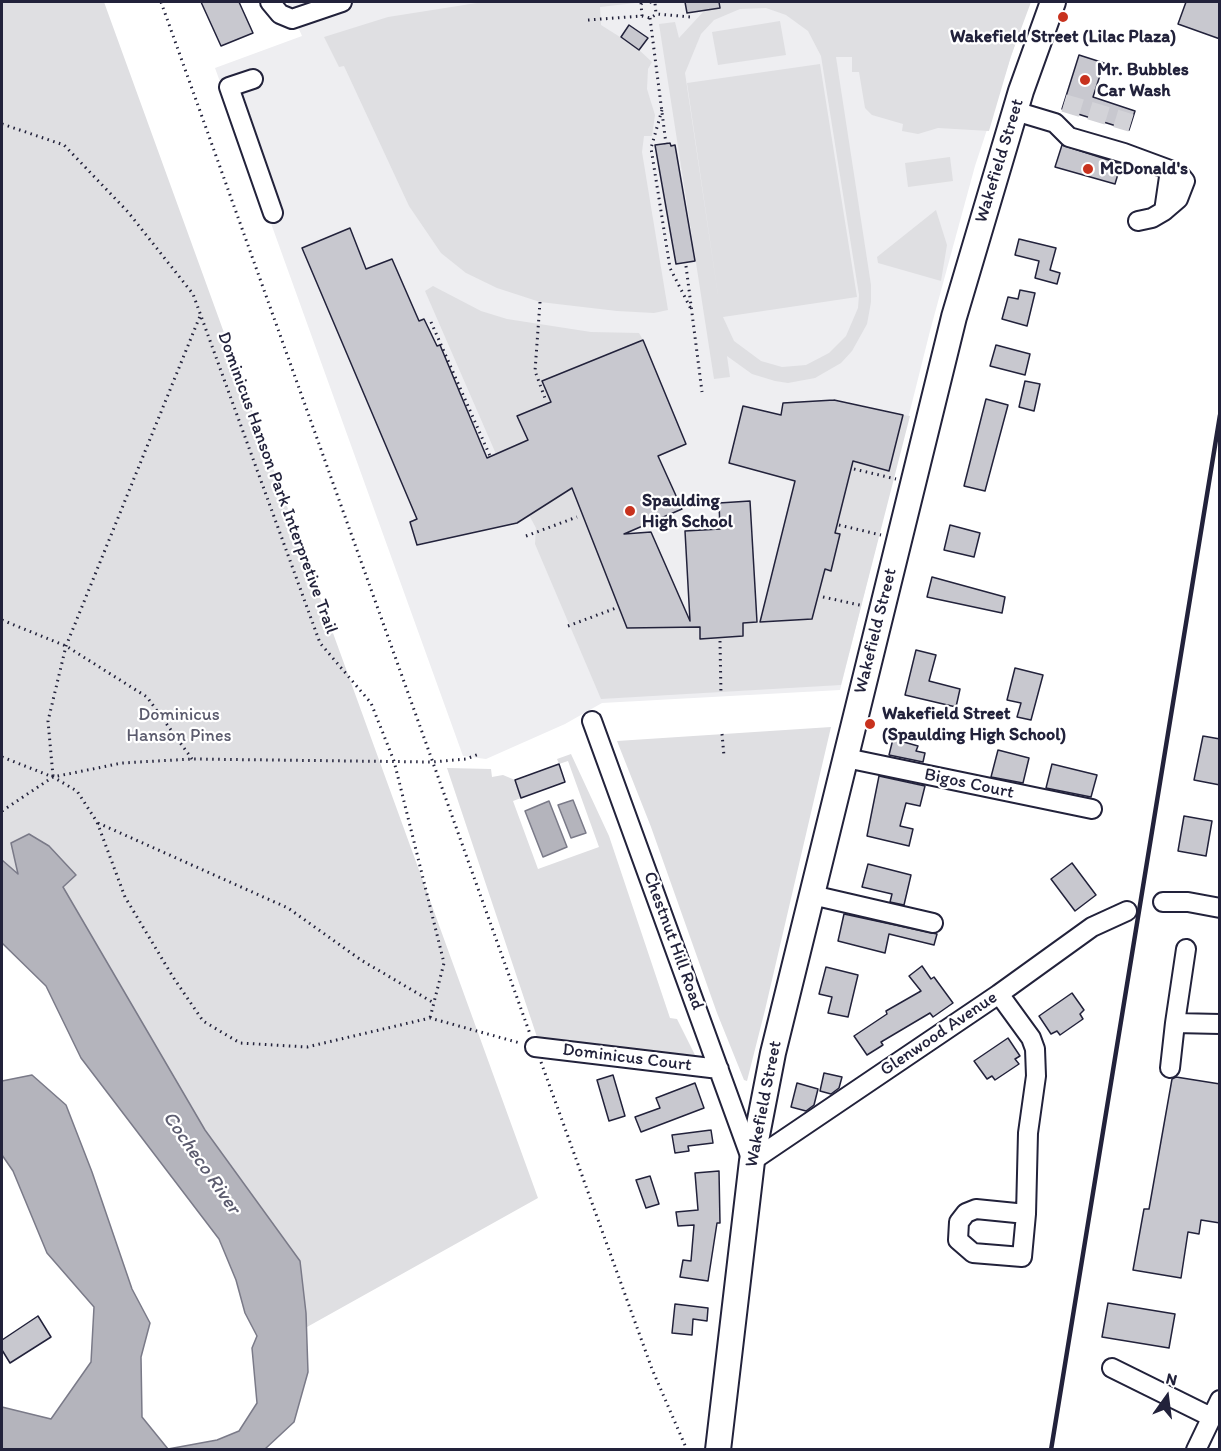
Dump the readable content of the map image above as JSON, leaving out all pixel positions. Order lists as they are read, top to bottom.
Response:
{
  "streets": {
    "main road": ["Wakefield Street"],
    "street": [
      "Bigos Court",
      "Chestnut Hill Road",
      "Glenwood Avenue",
      "Dominicus Court"
    ],
    "path": ["Dominicus Hanson Park Interpretive Trail"]
  },
  "crossings": [
    ["Wakefield Street", "Bigos Court"],
    ["Wakefield Street", "Chestnut Hill Road"],
    ["Wakefield Street", "Glenwood Avenue"],
    ["Chestnut Hill Road", "Glenwood Avenue"],
    ["Chestnut Hill Road", "Dominicus Court"]
  ],
  "water": ["Cocheco River"],
  "parks": ["Dominicus Hanson Pines"],
  "places": [
    "Wakefield Street (Lilac Plaza)",
    "Mr. Bubbles Car Wash",
    "McDonald's",
    "Spaulding High School",
    "Wakefield Street (Spaulding High School)"
  ],
  "north": "top"
}
